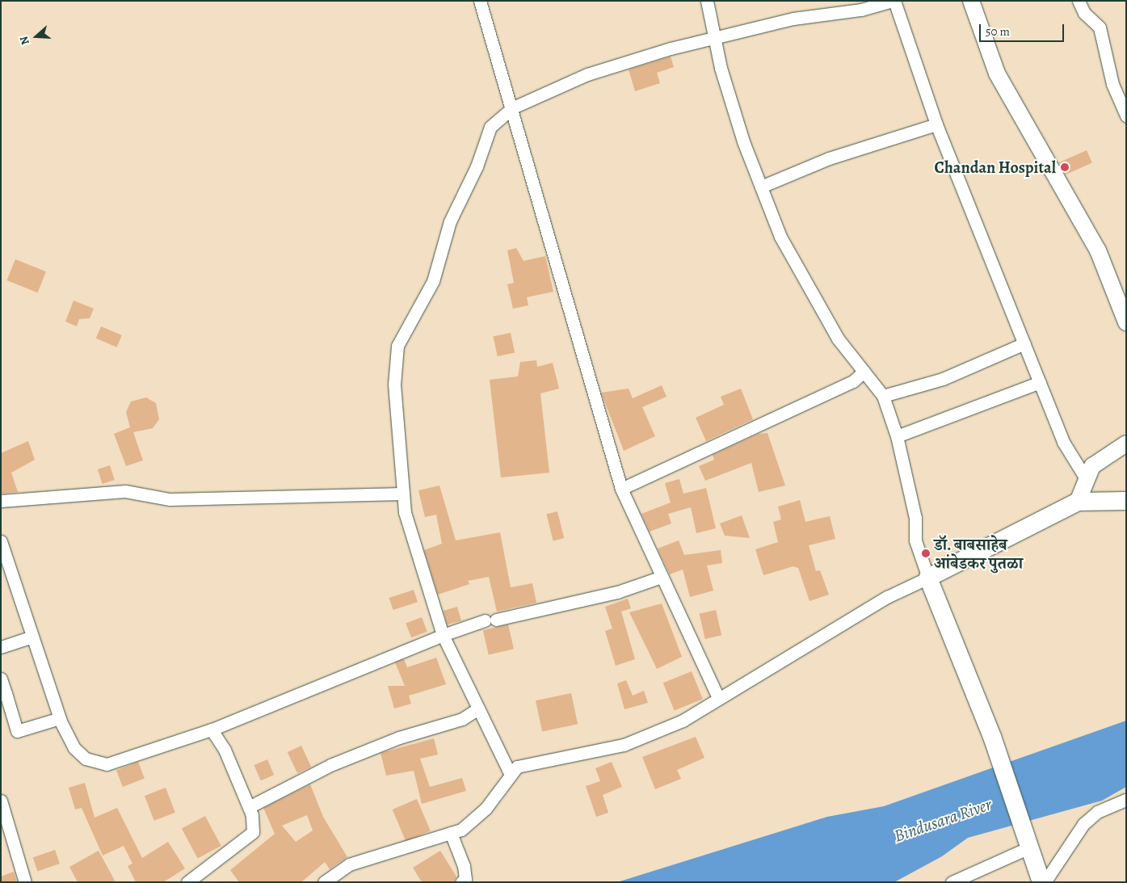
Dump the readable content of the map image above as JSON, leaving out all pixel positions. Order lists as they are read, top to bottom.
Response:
{
  "water": ["Bindusara River"],
  "places": ["Chandan Hospital", "डॉ. बाबसाहेब आंबेडकर पुतळा"],
  "scale_bar": "50 m",
  "north": "left"
}
